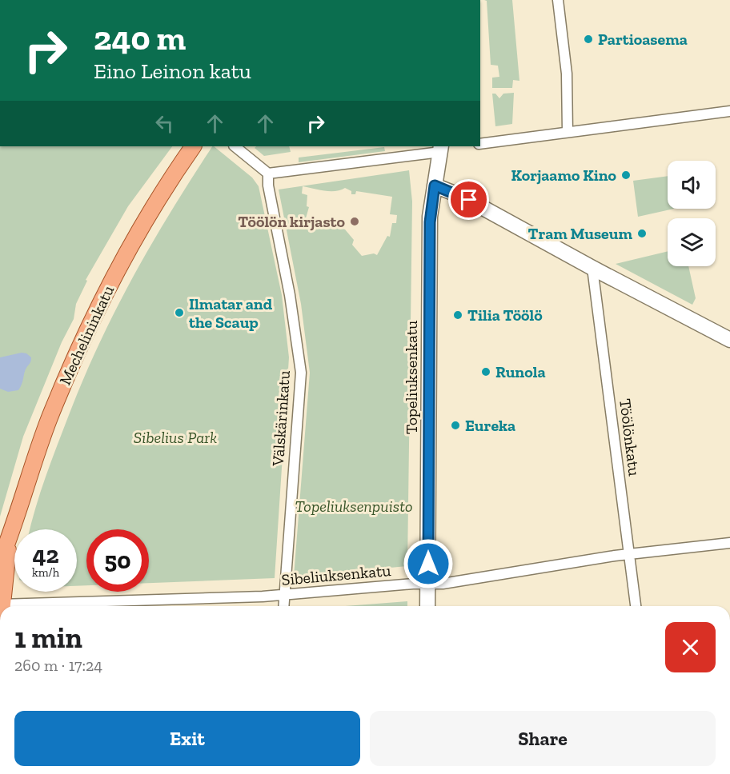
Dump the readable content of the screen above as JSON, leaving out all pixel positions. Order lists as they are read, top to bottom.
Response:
{
  "streets": {
    "main road": ["Mechelininkatu", "Topeliuksenkatu"],
    "street": ["Välskärinkatu", "Töölönkatu", "Sibeliuksenkatu"]
  },
  "crossings": [
    ["Mechelininkatu", "Sibeliuksenkatu"],
    ["Topeliuksenkatu", "Sibeliuksenkatu"],
    ["Välskärinkatu", "Sibeliuksenkatu"],
    ["Töölönkatu", "Sibeliuksenkatu"]
  ],
  "parks": ["Sibelius Park", "Topeliuksenpuisto"],
  "places": [
    "Partioasema",
    "Korjaamo Kino",
    "Töölön kirjasto",
    "Tram Museum",
    "Ilmatar and the Scaup",
    "Tilia Töölö",
    "Runola",
    "Eureka"
  ],
  "page": {
    "turn": ["240 m", "Eino Leinon katu"],
    "speed": "42 km/h",
    "limit": "50",
    "heading": ["1 min", "260 m · 17:24"],
    "buttons": ["Exit", "Share"]
  }
}
